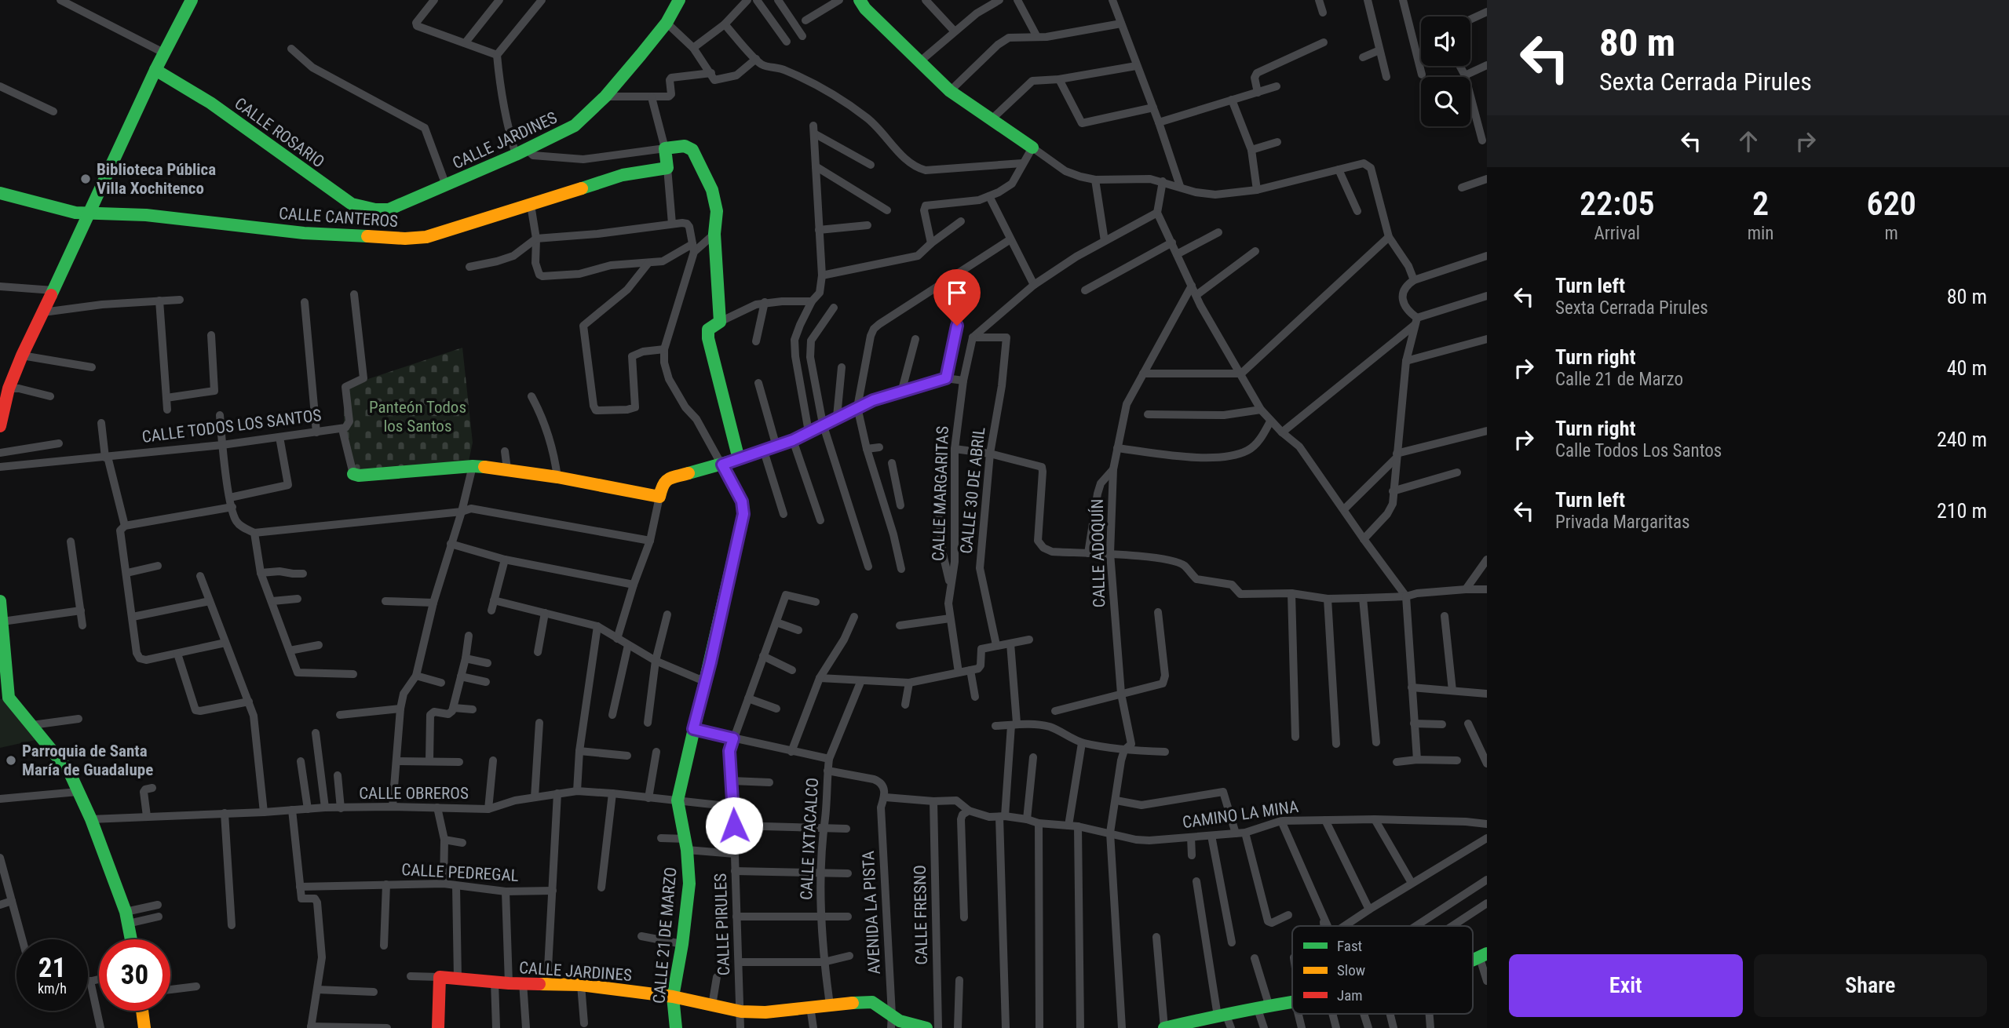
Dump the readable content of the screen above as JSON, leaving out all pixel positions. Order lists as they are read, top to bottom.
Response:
{
  "streets": {
    "street": [
      "CALLE ROSARIO",
      "CALLE JARDINES",
      "CALLE CANTEROS",
      "CALLE TODOS LOS SANTOS",
      "CALLE 30 DE ABRIL",
      "CALLE MARGARITAS",
      "CALLE ADOQUÍN",
      "CALLE OBREROS",
      "CAMINO LA MINA",
      "CALLE IXTACALCO",
      "CALLE PEDREGAL",
      "AVENIDA LA PISTA",
      "CALLE FRESNO",
      "CALLE PIRULES",
      "CALLE 21 DE MARZO"
    ]
  },
  "crossings": [
    ["CALLE ROSARIO", "CALLE JARDINES"],
    ["CALLE JARDINES", "CALLE IXTACALCO"],
    ["CALLE JARDINES", "AVENIDA LA PISTA"],
    ["CALLE JARDINES", "CALLE PIRULES"],
    ["CALLE JARDINES", "CALLE 21 DE MARZO"],
    ["CALLE 30 DE ABRIL", "CALLE MARGARITAS"],
    ["CALLE ADOQUÍN", "CAMINO LA MINA"],
    ["CALLE OBREROS", "CALLE PIRULES"],
    ["CALLE OBREROS", "CALLE 21 DE MARZO"],
    ["CAMINO LA MINA", "CALLE FRESNO"],
    ["CALLE IXTACALCO", "AVENIDA LA PISTA"]
  ],
  "parks": ["Panteón Todos los Santos"],
  "places": ["Biblioteca Pública Villa Xochitenco", "Parroquia de Santa María de Guadalupe"],
  "legend": ["Fast", "Slow", "Jam"],
  "page": {
    "turn": ["80 m", "Sexta Cerrada Pirules"],
    "eta": [
      "22:05",
      "Arrival",
      "2",
      "min",
      "620",
      "m"
    ],
    "list": [
      {
        "name": "Turn left",
        "note": "Sexta Cerrada Pirules",
        "value": "80 m"
      },
      {
        "name": "Turn right",
        "note": "Calle 21 de Marzo",
        "value": "40 m"
      },
      {
        "name": "Turn right",
        "note": "Calle Todos Los Santos",
        "value": "240 m"
      },
      {
        "name": "Turn left",
        "note": "Privada Margaritas",
        "value": "210 m"
      }
    ],
    "speed": "21 km/h",
    "limit": "30",
    "buttons": ["Exit", "Share"]
  }
}
